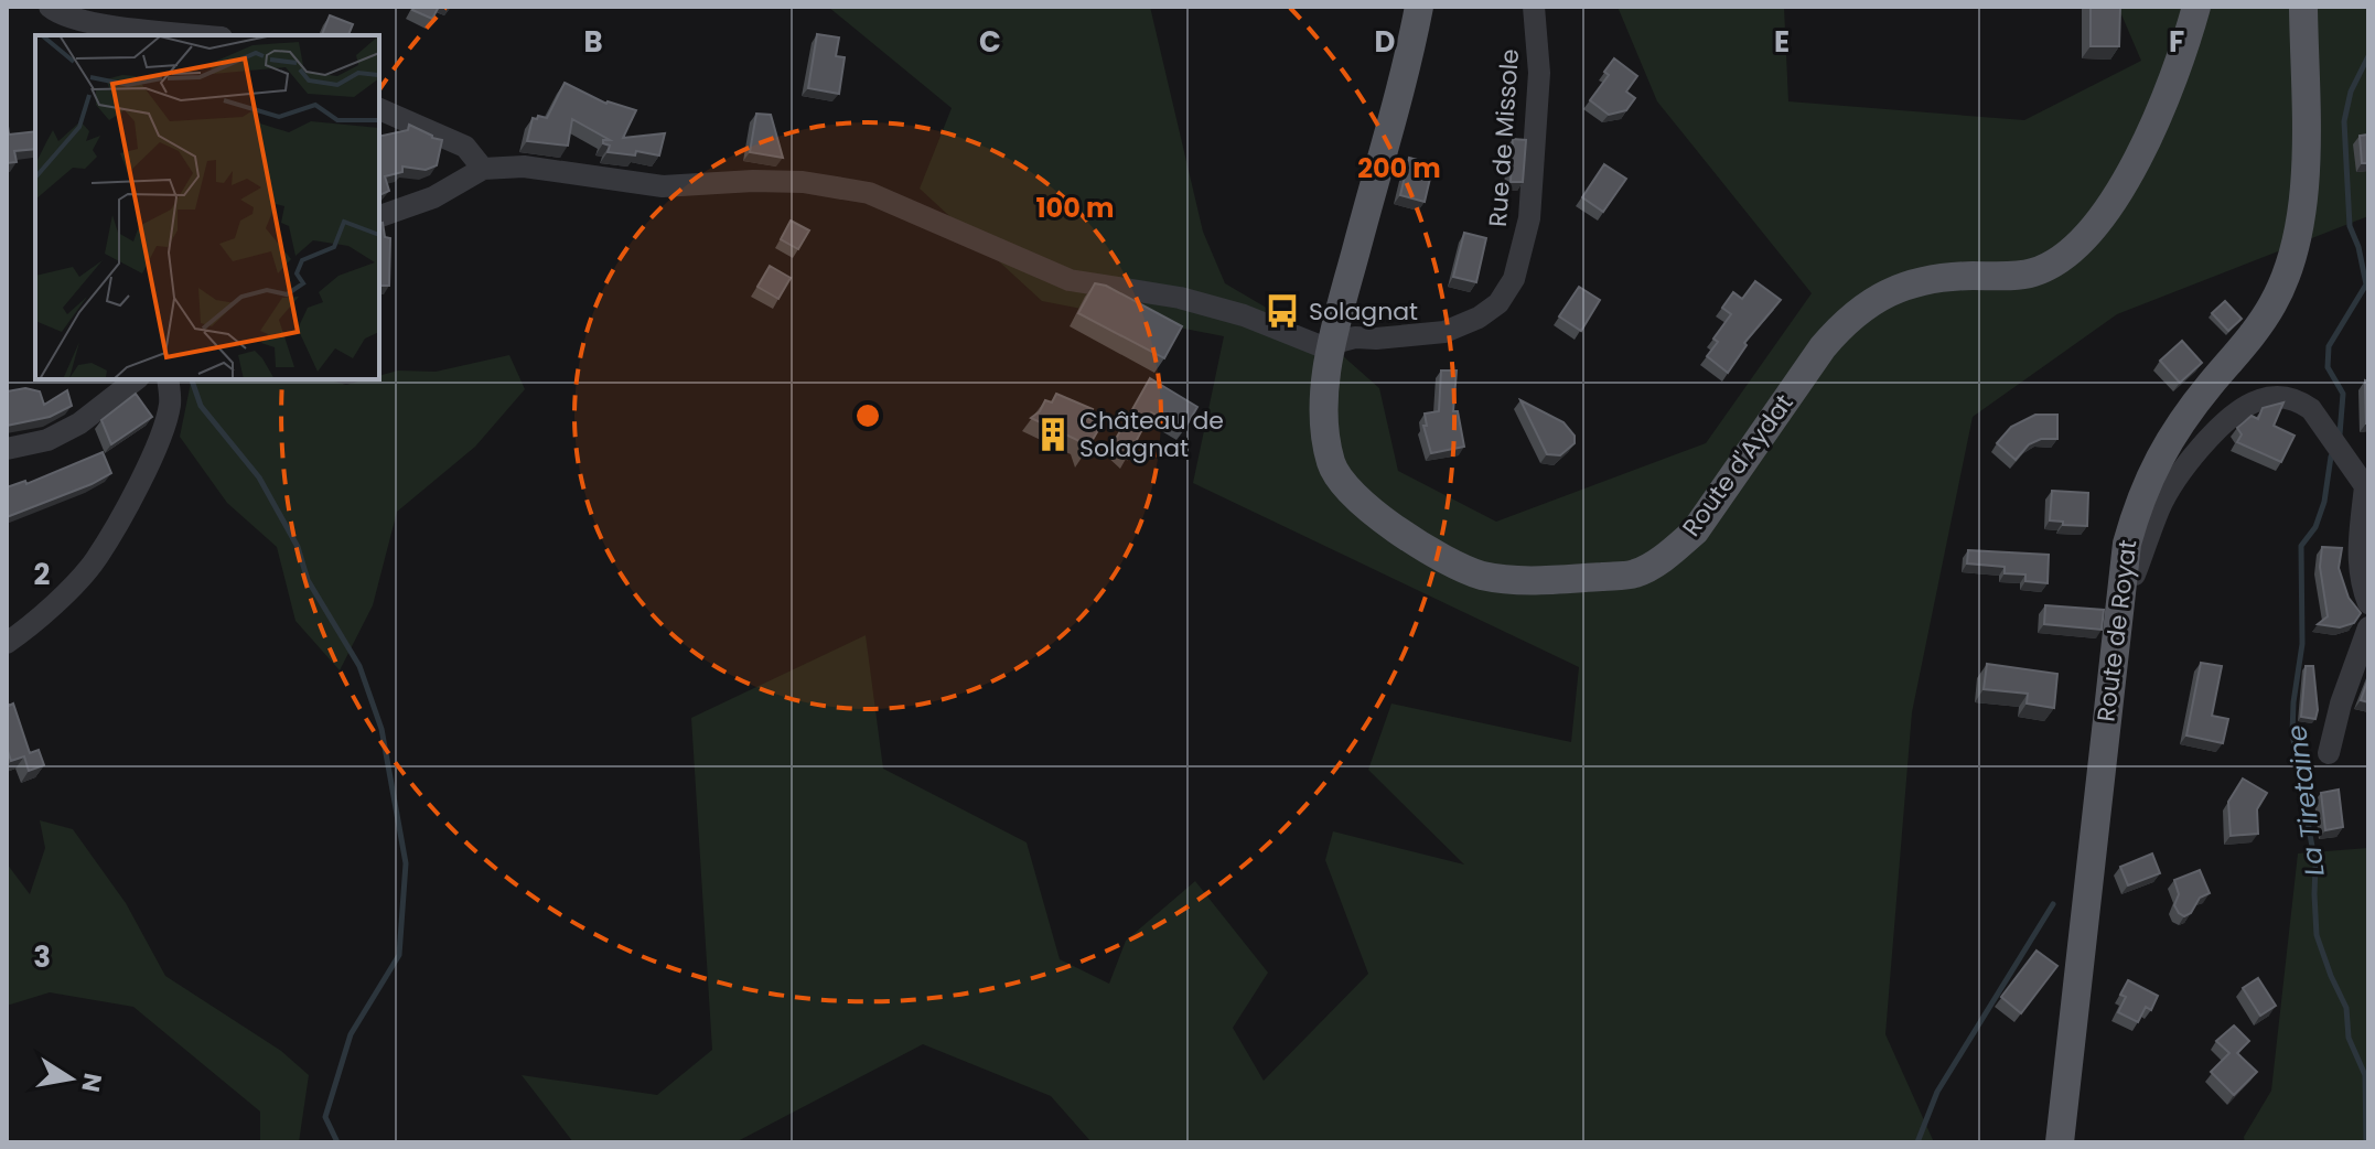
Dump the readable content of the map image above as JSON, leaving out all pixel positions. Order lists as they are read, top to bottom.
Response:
{
  "streets": {
    "main road": ["Route d'Aydat", "Route de Royat"],
    "street": ["Rue de Missole"]
  },
  "crossings": [
    ["Rue de Missole", "Route d'Aydat"]
  ],
  "water": ["La Tiretaine"],
  "places": {
    "bus stop": ["Solagnat"],
    "building": ["Château de Solagnat"]
  },
  "north": "right",
  "grid": {
    "columns": [
      "B",
      "C",
      "D",
      "E",
      "F"
    ],
    "rows": ["2", "3"]
  },
  "rings": ["200 m", "100 m"]
}
